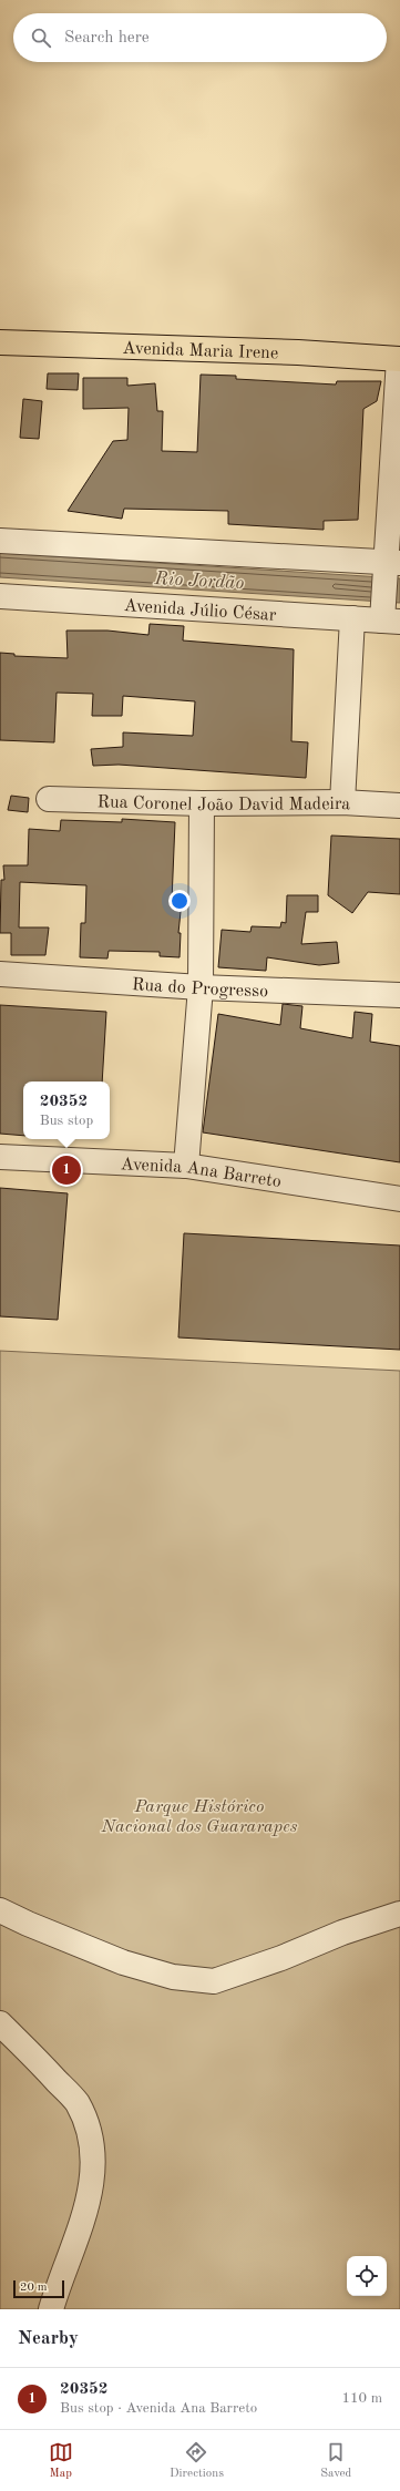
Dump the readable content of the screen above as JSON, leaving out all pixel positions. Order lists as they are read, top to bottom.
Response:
{
  "streets": {
    "main road": ["Avenida Maria Irene"],
    "street": [
      "Avenida Júlio César",
      "Rua Coronel João David Madeira",
      "Rua do Progresso",
      "Avenida Ana Barreto"
    ]
  },
  "water": ["Rio Jordão"],
  "parks": ["Parque Histórico Nacional dos Guararapes"],
  "scale_bar": "20 m",
  "page": {
    "search": "Search here",
    "popup": ["20352", "Bus stop"],
    "pins": "1",
    "scale": "20 m",
    "heading": "Nearby",
    "list": [
      {
        "mark": "1",
        "name": "20352",
        "note": "Bus stop · Avenida Ana Barreto",
        "value": "110 m"
      }
    ],
    "nav": ["Map", "Directions", "Saved"]
  }
}
